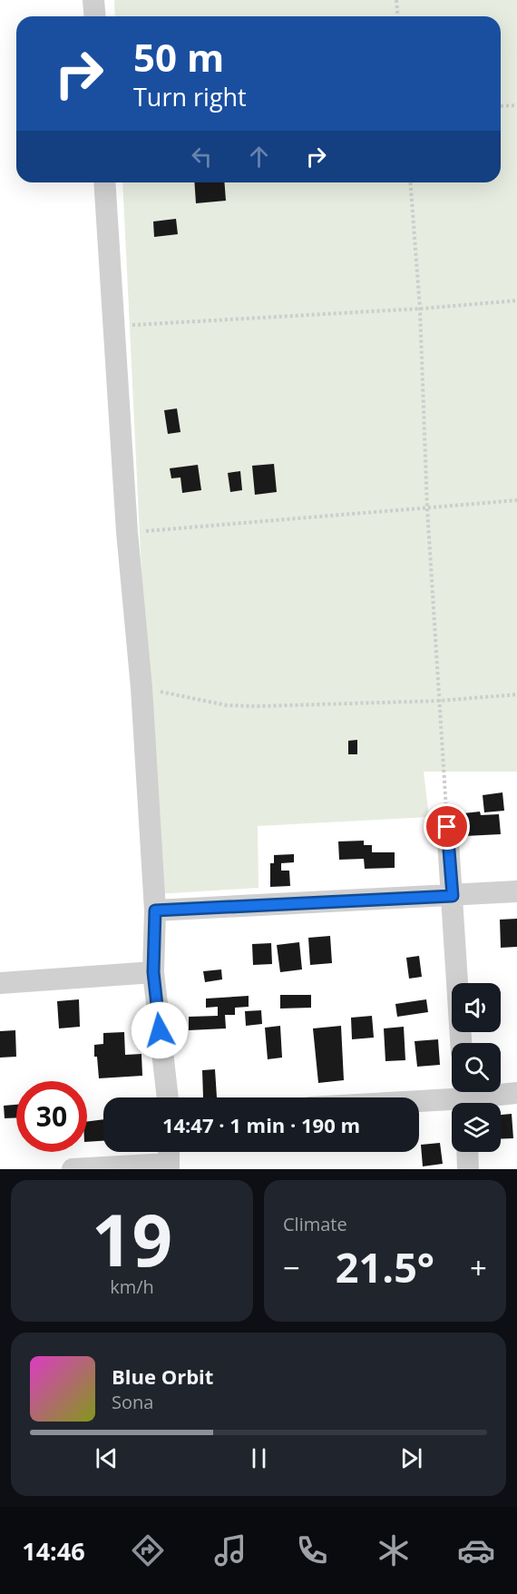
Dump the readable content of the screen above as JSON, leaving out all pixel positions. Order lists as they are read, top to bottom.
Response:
{
  "page": {
    "turn": ["50 m", "Turn right"],
    "limit": "30",
    "trip": "14:47 · 1 min · 190 m",
    "tile": [
      ["19", "km/h"],
      "Climate"
    ],
    "heat": ["−", "21.5°", "+"],
    "song": ["Blue Orbit", "Sona"],
    "tabs": "14:46"
  }
}
